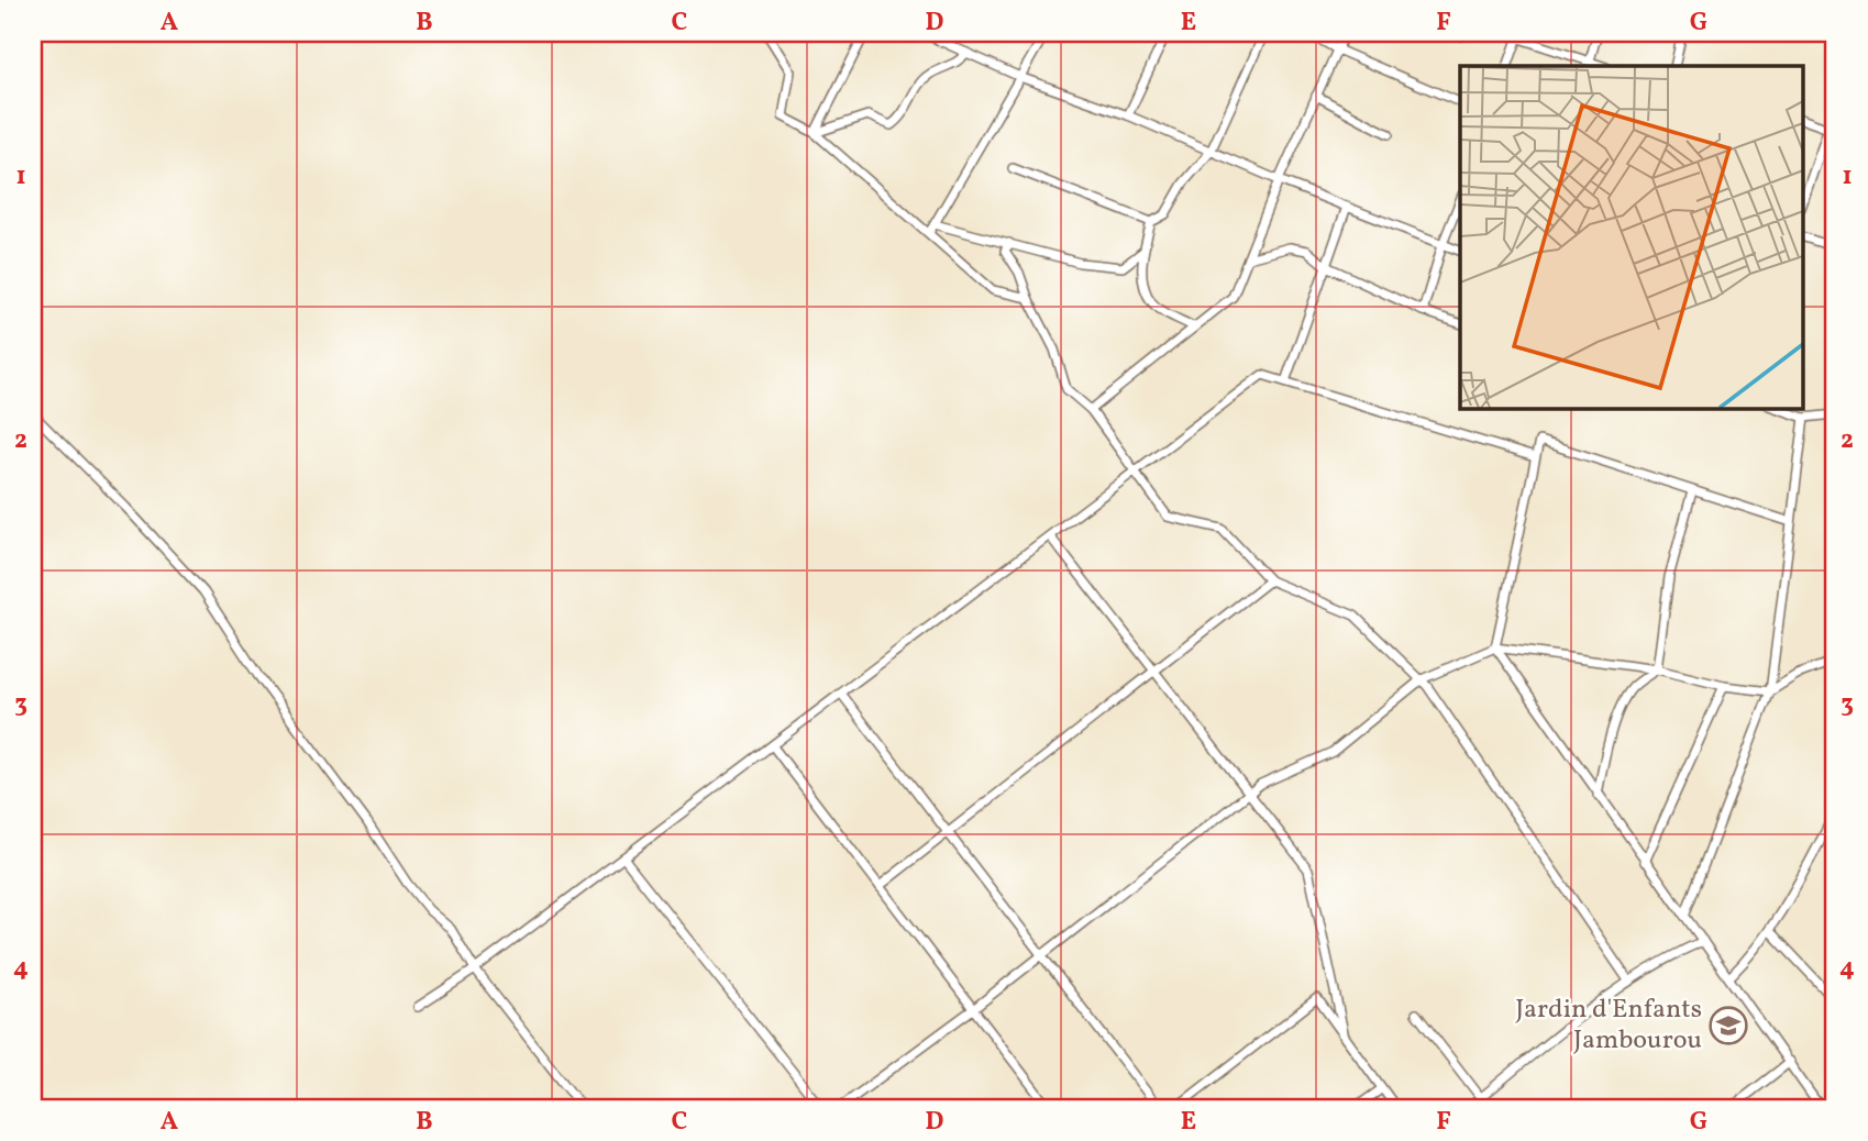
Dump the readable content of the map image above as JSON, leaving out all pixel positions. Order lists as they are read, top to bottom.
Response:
{
  "places": {
    "school or university": ["Jardin d'Enfants Jambourou"]
  },
  "grid": {
    "columns": [
      "A",
      "B",
      "C",
      "D",
      "E",
      "F",
      "G"
    ],
    "rows": [
      "1",
      "2",
      "3",
      "4"
    ]
  }
}
